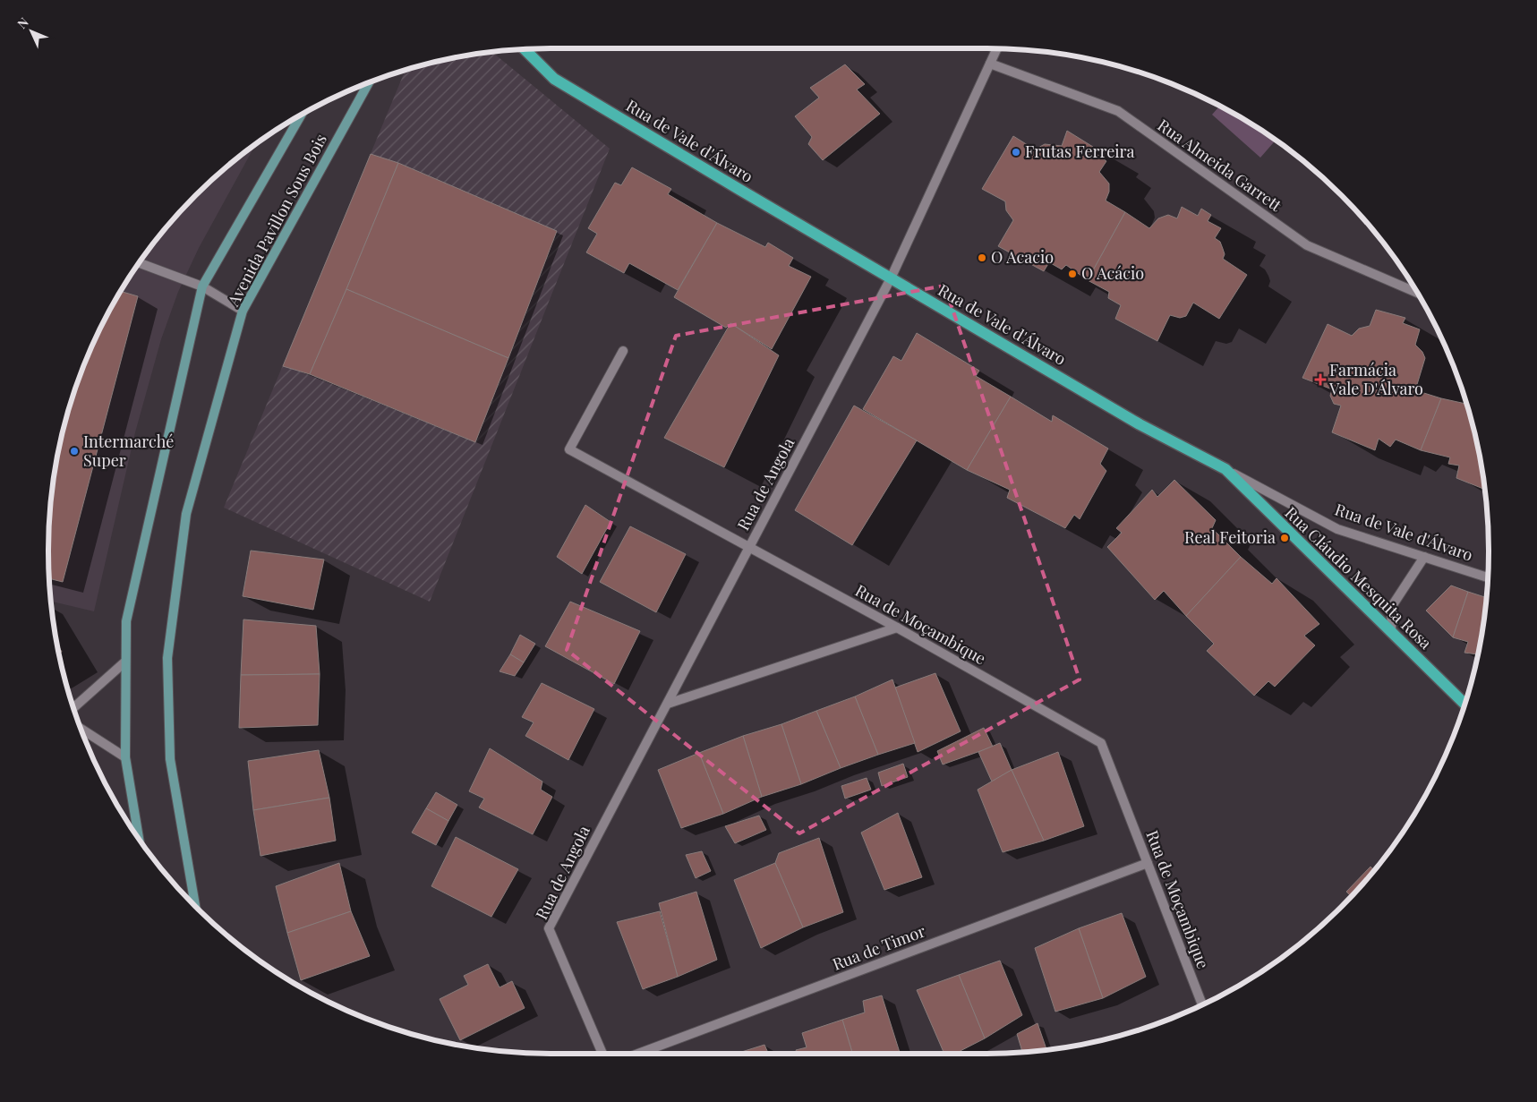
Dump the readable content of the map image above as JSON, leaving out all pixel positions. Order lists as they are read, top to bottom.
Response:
{
  "streets": {
    "main road": ["Rua de Vale d'Álvaro", "Rua Cláudio Mesquita Rosa"],
    "street": [
      "Rua Almeida Garrett",
      "Avenida Pavillon Sous Bois",
      "Rua de Angola",
      "Rua de Moçambique",
      "Rua de Timor"
    ]
  },
  "crossings": [
    ["Rua de Vale d'Álvaro", "Rua de Angola"],
    ["Rua de Vale d'Álvaro", "Rua Cláudio Mesquita Rosa"],
    ["Rua Almeida Garrett", "Rua de Angola"],
    ["Rua de Angola", "Rua de Moçambique"],
    ["Rua de Moçambique", "Rua de Timor"]
  ],
  "places": {
    "other": [
      "Frutas Ferreira",
      "O Acacio",
      "O Acácio",
      "Intermarché Super",
      "Real Feitoria"
    ],
    "health": ["Farmácia Vale D'Álvaro"]
  },
  "north": "top left"
}
